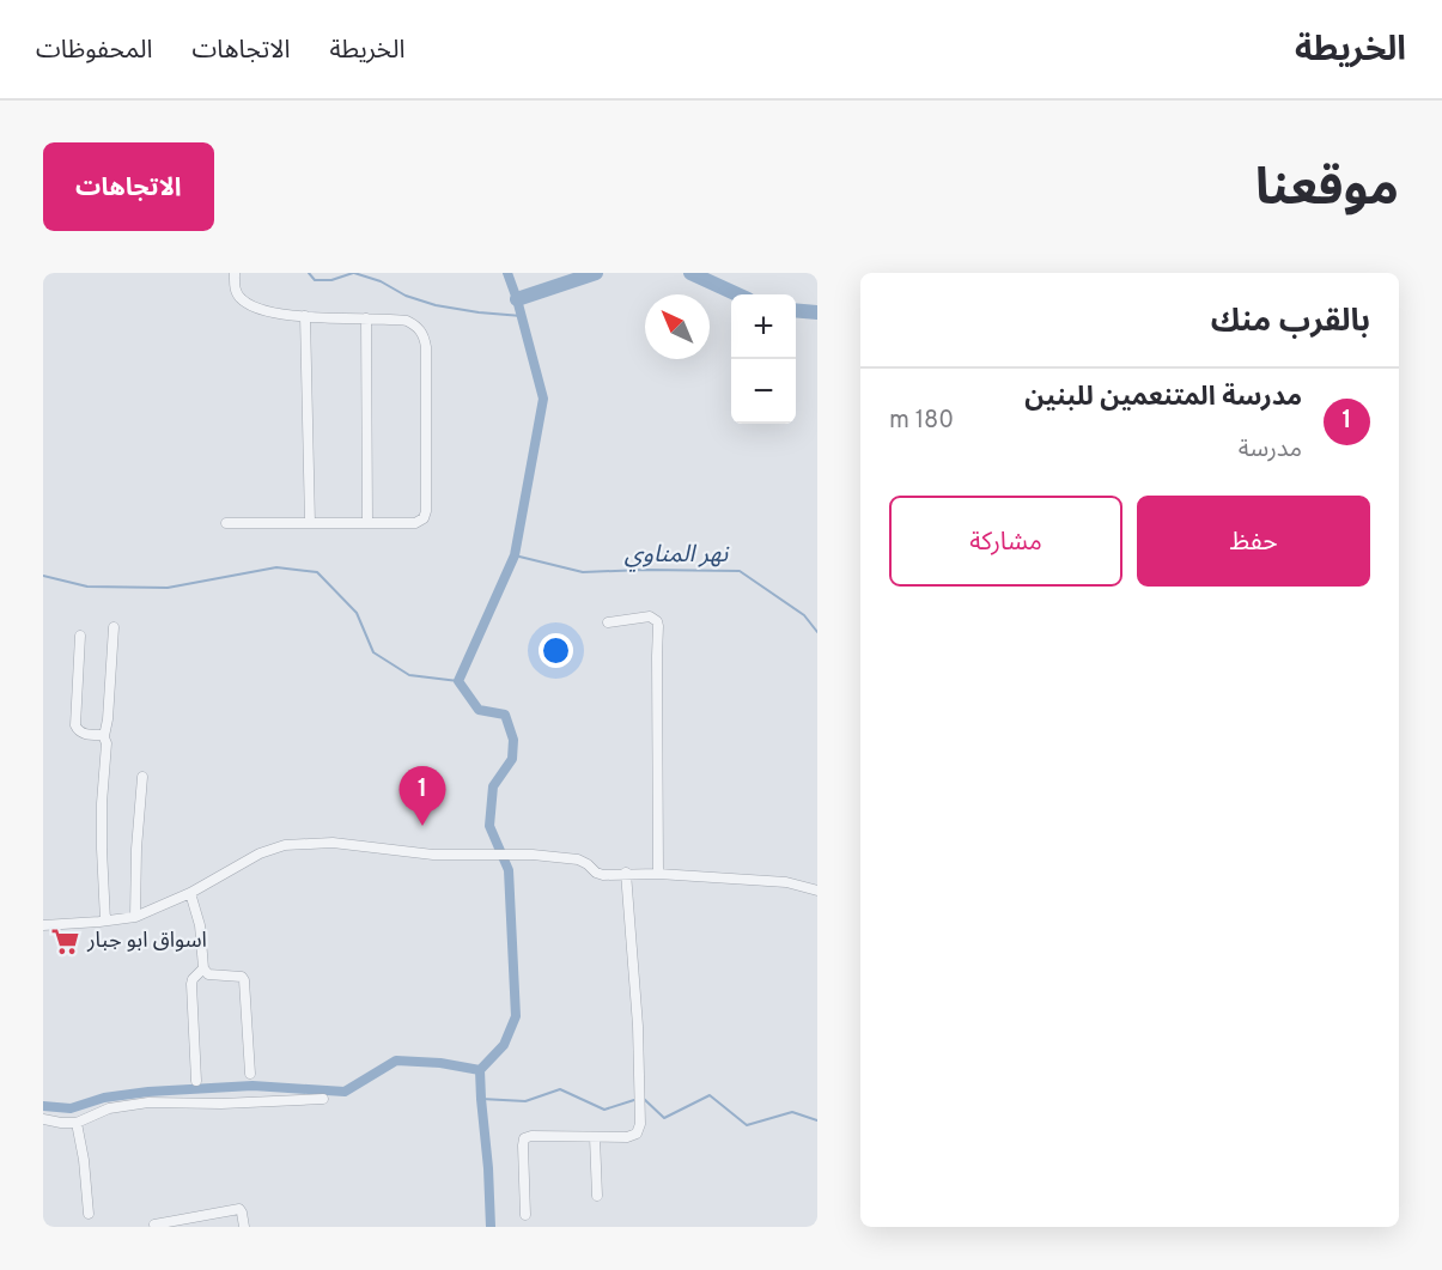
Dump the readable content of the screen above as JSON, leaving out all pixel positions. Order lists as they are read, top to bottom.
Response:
{
  "water": ["نهر المناوي"],
  "places": {
    "supermarket": ["اسواق ابو جبار"]
  },
  "north": "top left",
  "page": {
    "header": "الخريطة",
    "nav": ["الخريطة", "الاتجاهات", "المحفوظات"],
    "title": "موقعنا",
    "buttons": [
      "الاتجاهات",
      ["حفظ", "مشاركة"]
    ],
    "heading": "بالقرب منك",
    "map_buttons": ["+", "−"],
    "list": [
      {
        "mark": "1",
        "name": "مدرسة المتنعمين للبنين",
        "note": "مدرسة",
        "value": "180 m"
      }
    ],
    "pins": "1"
  }
}
